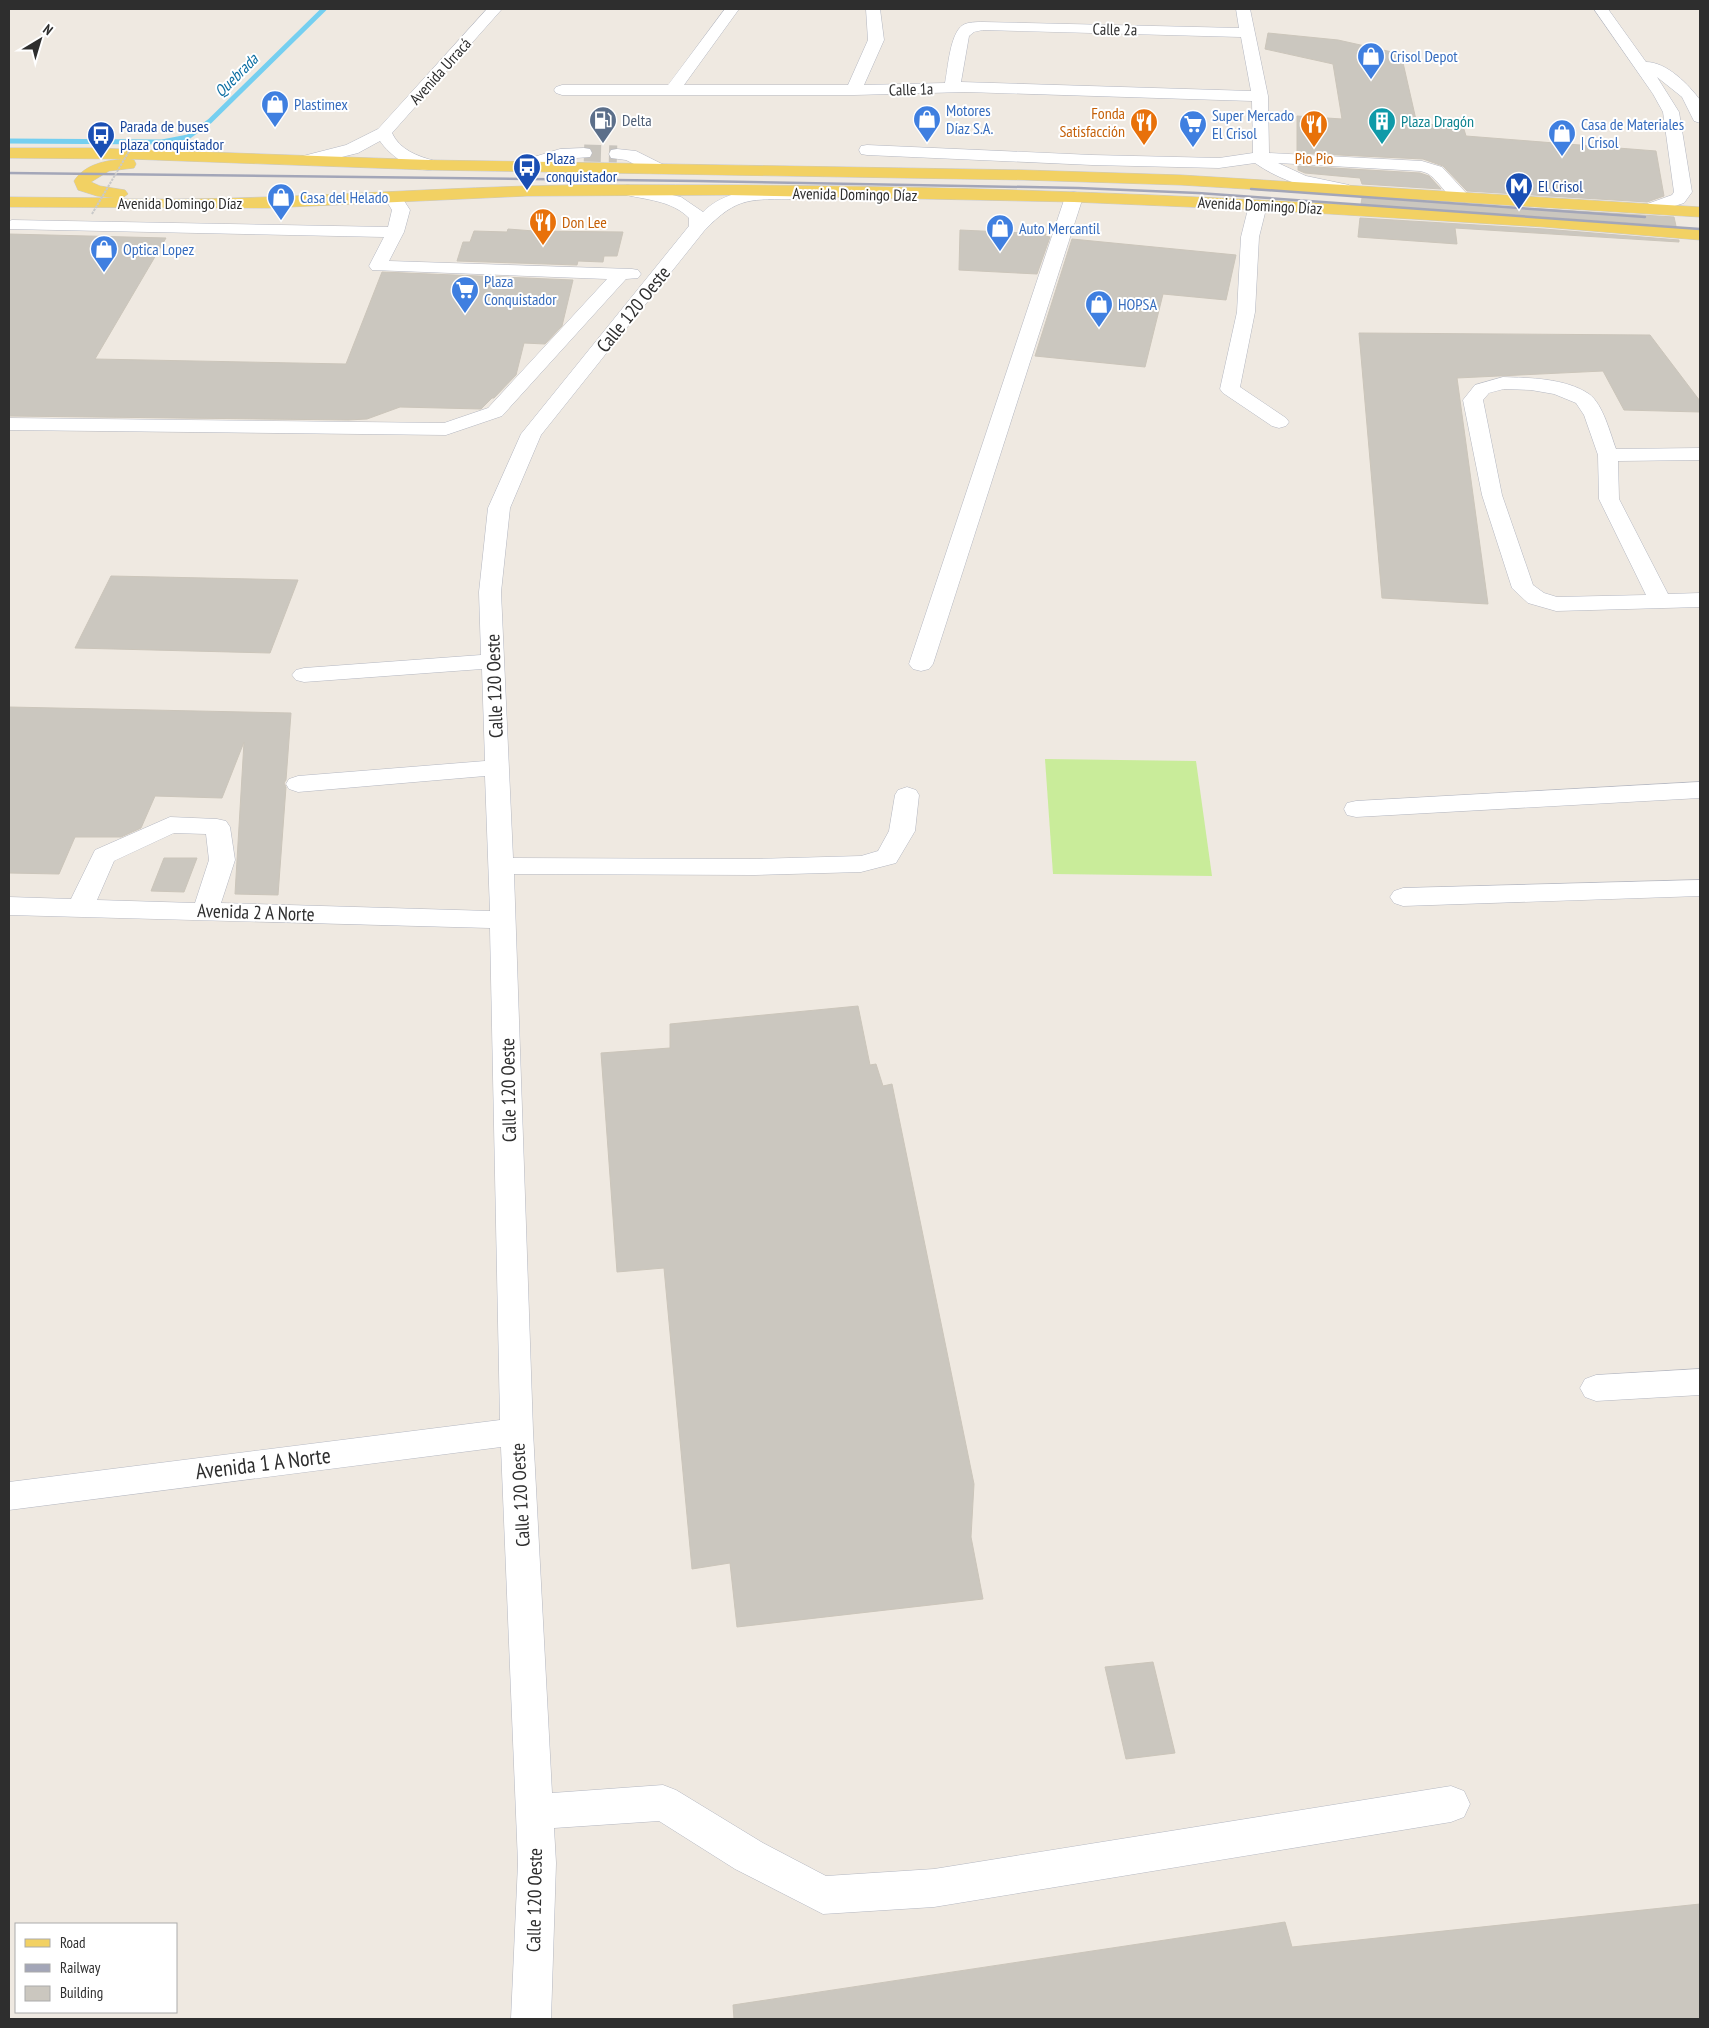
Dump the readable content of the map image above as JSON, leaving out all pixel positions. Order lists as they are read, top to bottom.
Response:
{
  "streets": {
    "main road": ["Avenida Domingo Díaz"],
    "street": [
      "Calle 2a",
      "Avenida Urracá",
      "Calle 1a",
      "Calle 120 Oeste",
      "Avenida 2 A Norte",
      "Avenida 1 A Norte"
    ]
  },
  "crossings": [
    ["Calle 2a", "Calle 1a"],
    ["Avenida Urracá", "Avenida Domingo Díaz"],
    ["Avenida Domingo Díaz", "Calle 120 Oeste"],
    ["Calle 120 Oeste", "Avenida 2 A Norte"],
    ["Calle 120 Oeste", "Avenida 1 A Norte"]
  ],
  "water": ["Quebrada"],
  "places": {
    "shop": [
      "Crisol Depot",
      "Plastimex",
      "Motores Díaz S.A.",
      "Casa de Materiales | Crisol",
      "Casa del Helado",
      "Auto Mercantil",
      "Optica Lopez",
      "HOPSA"
    ],
    "fuel station": ["Delta"],
    "building": ["Plaza Dragón"],
    "restaurant": ["Fonda Satisfacción", "Pio Pio", "Don Lee"],
    "supermarket": ["Super Mercado El Crisol", "Plaza Conquistador"],
    "bus stop": ["Parada de buses plaza conquistador", "Plaza conquistador"],
    "metro station": ["El Crisol"]
  },
  "legend": ["Road", "Railway", "Building"],
  "north": "top right"
}
